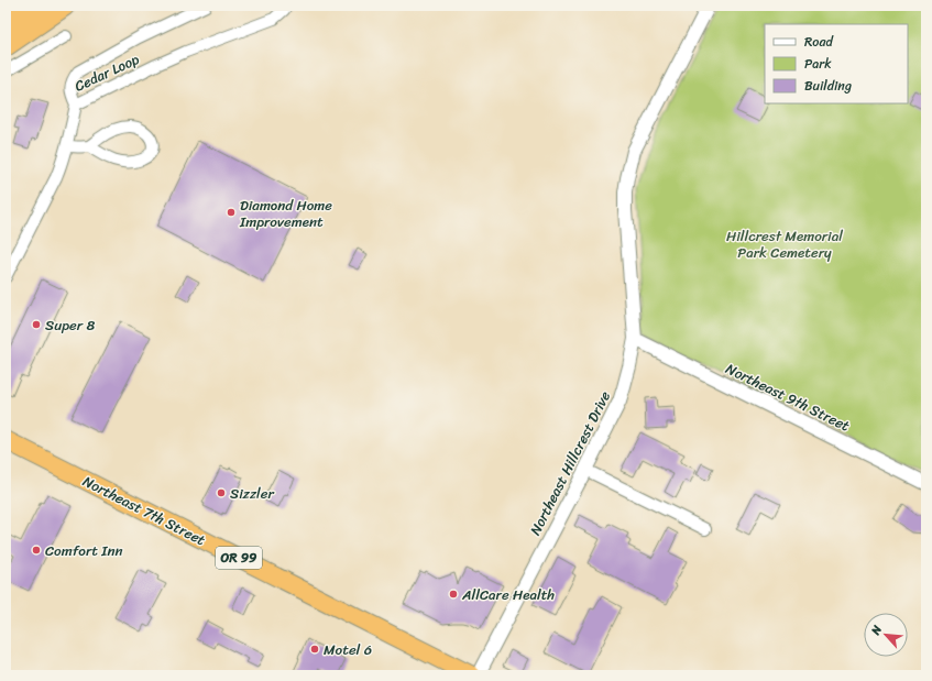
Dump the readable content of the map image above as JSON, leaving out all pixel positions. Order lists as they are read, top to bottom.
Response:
{
  "streets": {
    "highway": ["Northeast 7th Street", "OR 99"],
    "street": ["Cedar Loop", "Northeast 9th Street", "Northeast Hillcrest Drive"]
  },
  "crossings": [
    ["Northeast 9th Street", "Northeast Hillcrest Drive"]
  ],
  "parks": ["Hillcrest Memorial Park Cemetery"],
  "places": [
    "Diamond Home Improvement",
    "Super 8",
    "Sizzler",
    "Comfort Inn",
    "AllCare Health",
    "Motel 6"
  ],
  "legend": ["Road", "Park", "Building"],
  "north": "top left"
}
